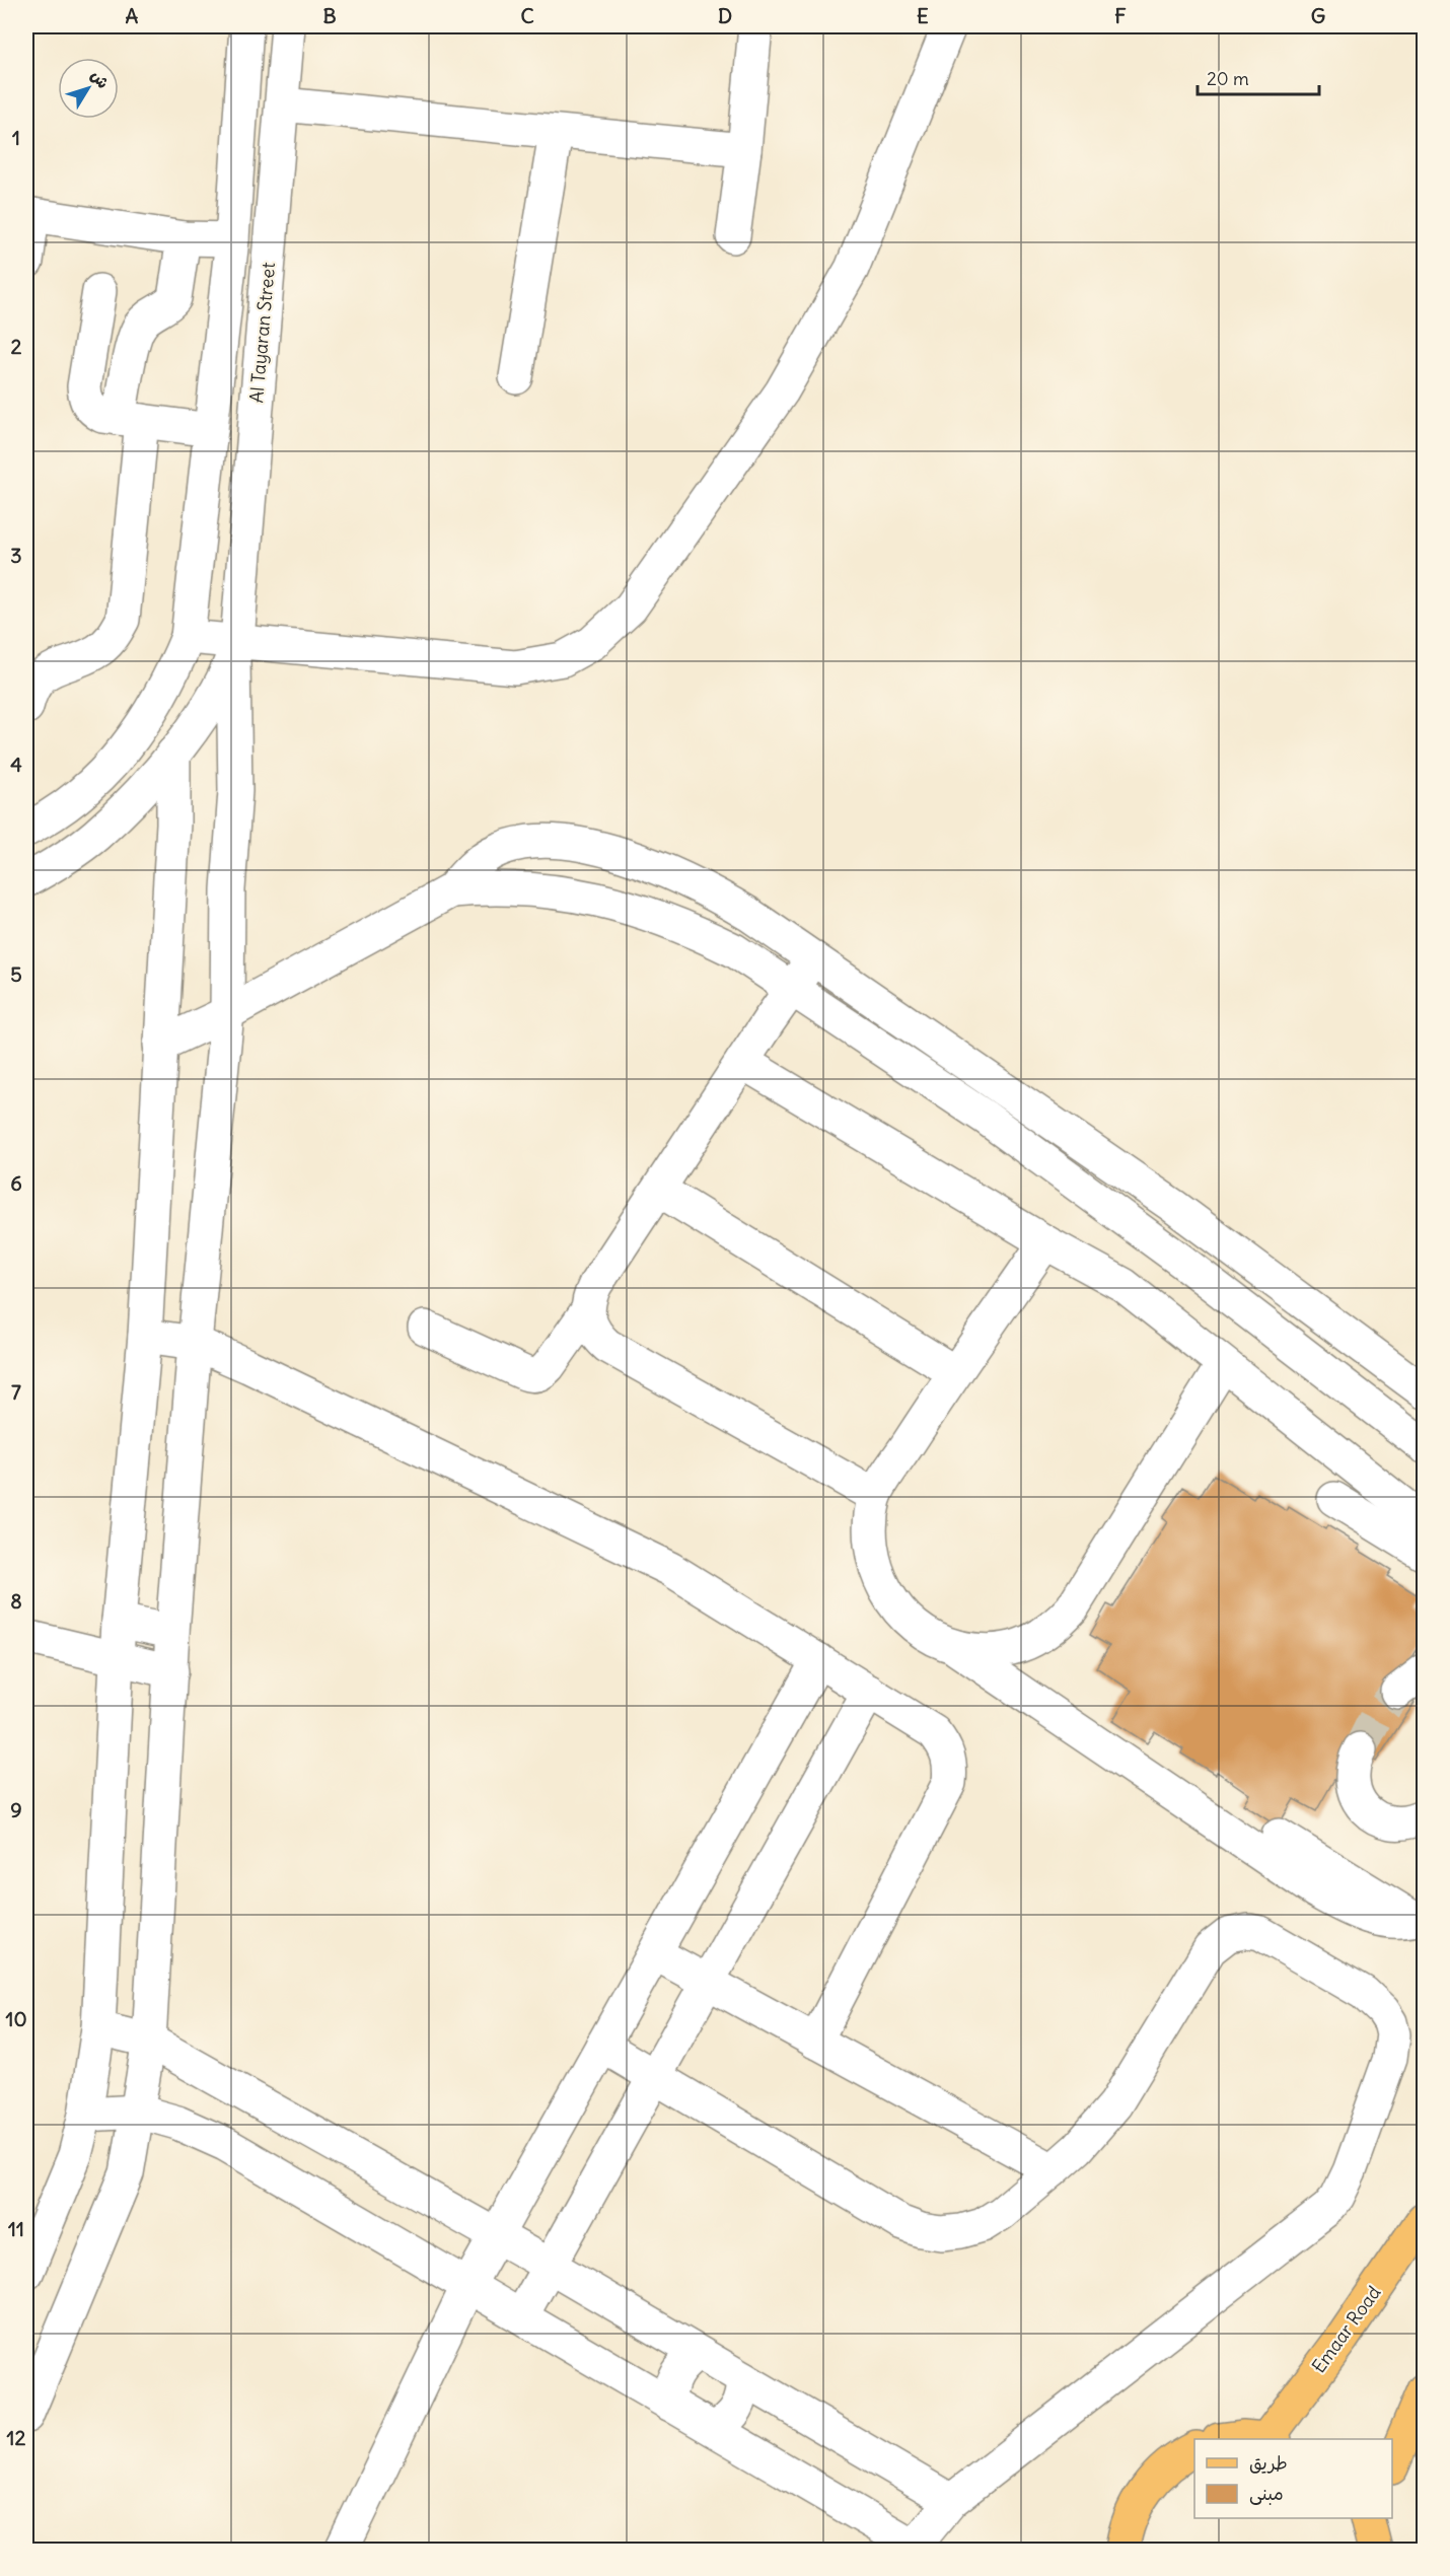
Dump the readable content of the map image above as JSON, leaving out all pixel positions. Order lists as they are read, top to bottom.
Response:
{
  "streets": {
    "main road": ["Emaar Road"],
    "street": ["Al Tayaran Street"]
  },
  "legend": ["طريق", "مبنى"],
  "scale_bar": "20 m",
  "north": "top right",
  "grid": {
    "columns": [
      "A",
      "B",
      "C",
      "D",
      "E",
      "F",
      "G"
    ],
    "rows": [
      "1",
      "2",
      "3",
      "4",
      "5",
      "6",
      "7",
      "8",
      "9",
      "10",
      "11",
      "12"
    ]
  }
}
